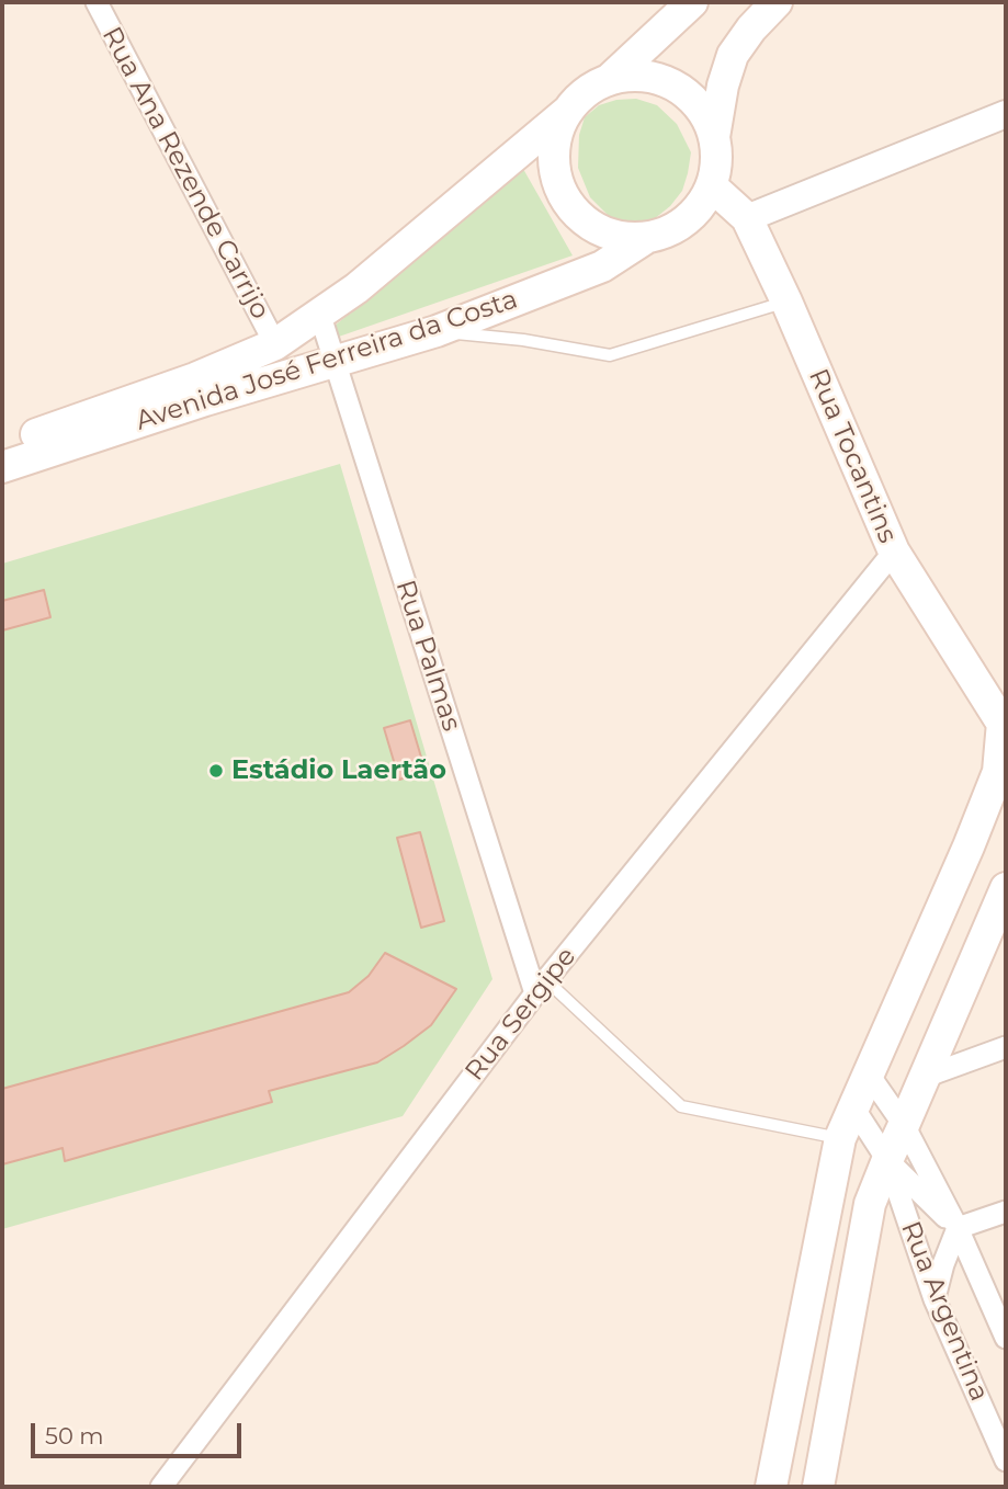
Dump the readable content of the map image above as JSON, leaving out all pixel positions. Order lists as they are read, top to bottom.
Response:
{
  "streets": {
    "main road": ["Avenida José Ferreira da Costa", "Rua Tocantins"],
    "street": [
      "Rua Ana Rezende Carrijo",
      "Rua Palmas",
      "Rua Sergipe",
      "Rua Argentina"
    ]
  },
  "crossings": [
    ["Rua Ana Rezende Carrijo", "Avenida José Ferreira da Costa"],
    ["Avenida José Ferreira da Costa", "Rua Tocantins"],
    ["Avenida José Ferreira da Costa", "Rua Palmas"],
    ["Rua Tocantins", "Rua Sergipe"],
    ["Rua Palmas", "Rua Sergipe"]
  ],
  "places": ["Estádio Laertão"],
  "scale_bar": "50 m"
}
